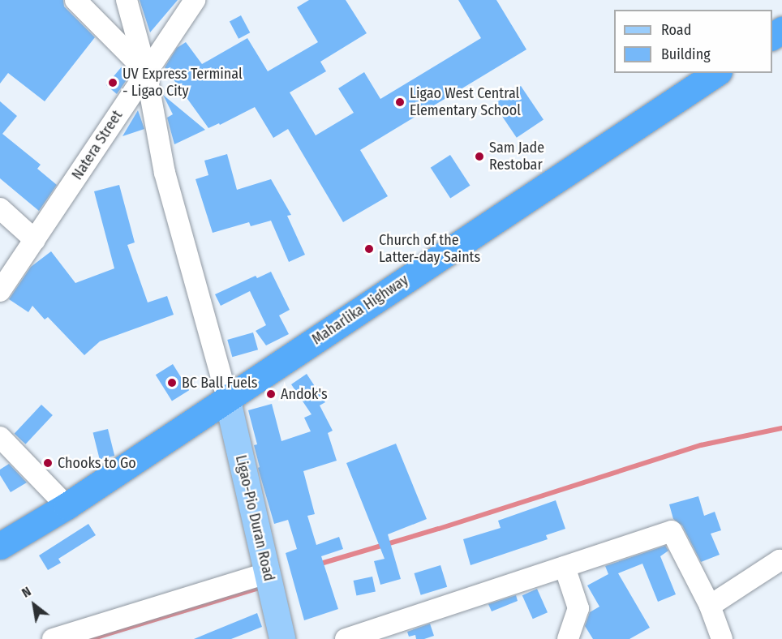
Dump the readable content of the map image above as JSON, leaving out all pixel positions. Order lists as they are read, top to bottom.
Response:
{
  "streets": {
    "highway": ["Maharlika Highway"],
    "main road": ["Ligao-Pio Duran Road"],
    "street": ["Natera Street"]
  },
  "crossings": [
    ["Maharlika Highway", "Ligao-Pio Duran Road"]
  ],
  "places": [
    "UV Express Terminal - Ligao City",
    "Ligao West Central Elementary School",
    "Sam Jade Restobar",
    "Church of the Latter-day Saints",
    "BC Ball Fuels",
    "Andok's",
    "Chooks to Go"
  ],
  "legend": ["Road", "Building"],
  "north": "top left"
}
